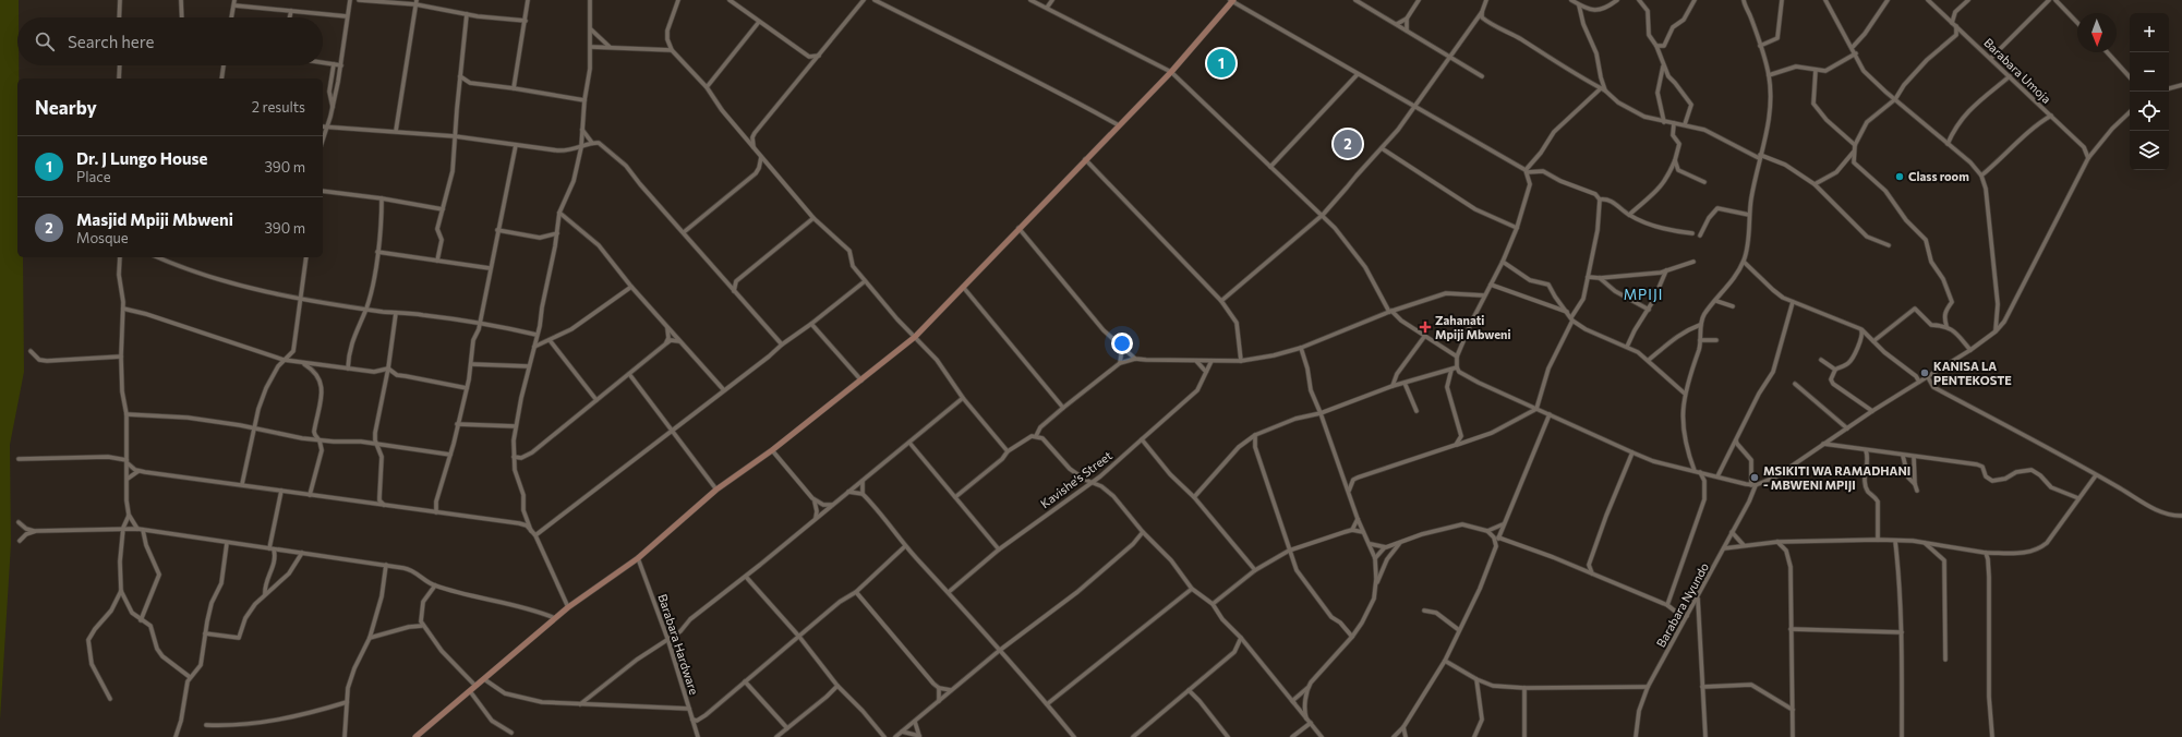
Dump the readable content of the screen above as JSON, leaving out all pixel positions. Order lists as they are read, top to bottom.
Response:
{
  "streets": {
    "street": [
      "Barabara Umoja",
      "Kavishe’s Street",
      "Barabara Nyundo",
      "Barabara Hardware"
    ]
  },
  "districts": ["MPIJI"],
  "places": {
    "other": ["Class room", "KANISA LA PENTEKOSTE", "MSIKITI WA RAMADHANI - MBWENI MPIJI"],
    "health": ["Zahanati Mpiji Mbweni"]
  },
  "north": "bottom",
  "page": {
    "map_buttons": ["+", "−"],
    "search": "Search here",
    "pins": ["1", "2"],
    "heading": ["Nearby", "2 results"],
    "list": [
      {
        "mark": "1",
        "name": "Dr. J Lungo House",
        "note": "Place",
        "value": "390 m"
      },
      {
        "mark": "2",
        "name": "Masjid Mpiji Mbweni",
        "note": "Mosque",
        "value": "390 m"
      }
    ]
  }
}
